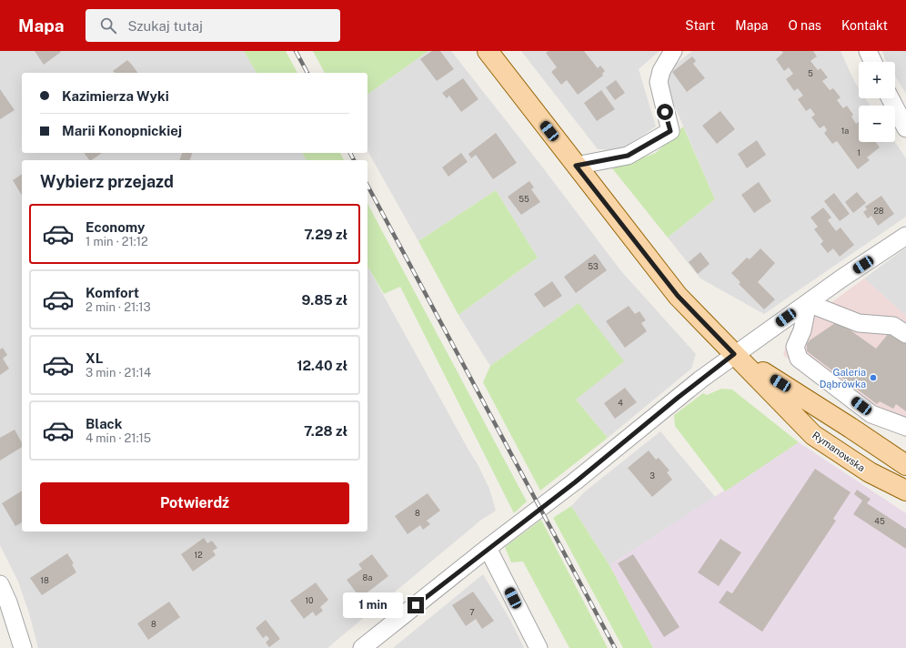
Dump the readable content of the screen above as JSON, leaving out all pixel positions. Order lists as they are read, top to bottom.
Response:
{
  "streets": {
    "main road": ["Rymanowska"]
  },
  "places": ["Galeria Dąbrówka"],
  "house_numbers": [
    "5",
    "1a",
    "1",
    "55",
    "28",
    "53",
    "4",
    "3",
    "8",
    "45",
    "12",
    "8a",
    "18",
    "10",
    "7",
    "8"
  ],
  "page": {
    "header": "Mapa",
    "search": "Szukaj tutaj",
    "nav": [
      "Start",
      "Mapa",
      "O nas",
      "Kontakt"
    ],
    "map_buttons": ["+", "−"],
    "banner": ["Kazimierza Wyki", "Marii Konopnickiej"],
    "heading": "Wybierz przejazd",
    "list": [
      {
        "name": "Economy",
        "note": "1 min · 21:12",
        "value": "7.29 zł"
      },
      {
        "name": "Komfort",
        "note": "2 min · 21:13",
        "value": "9.85 zł"
      },
      {
        "name": "XL",
        "note": "3 min · 21:14",
        "value": "12.40 zł"
      },
      {
        "name": "Black",
        "note": "4 min · 21:15",
        "value": "7.28 zł"
      }
    ],
    "buttons": "Potwierdź",
    "bubble": "1 min"
  }
}
